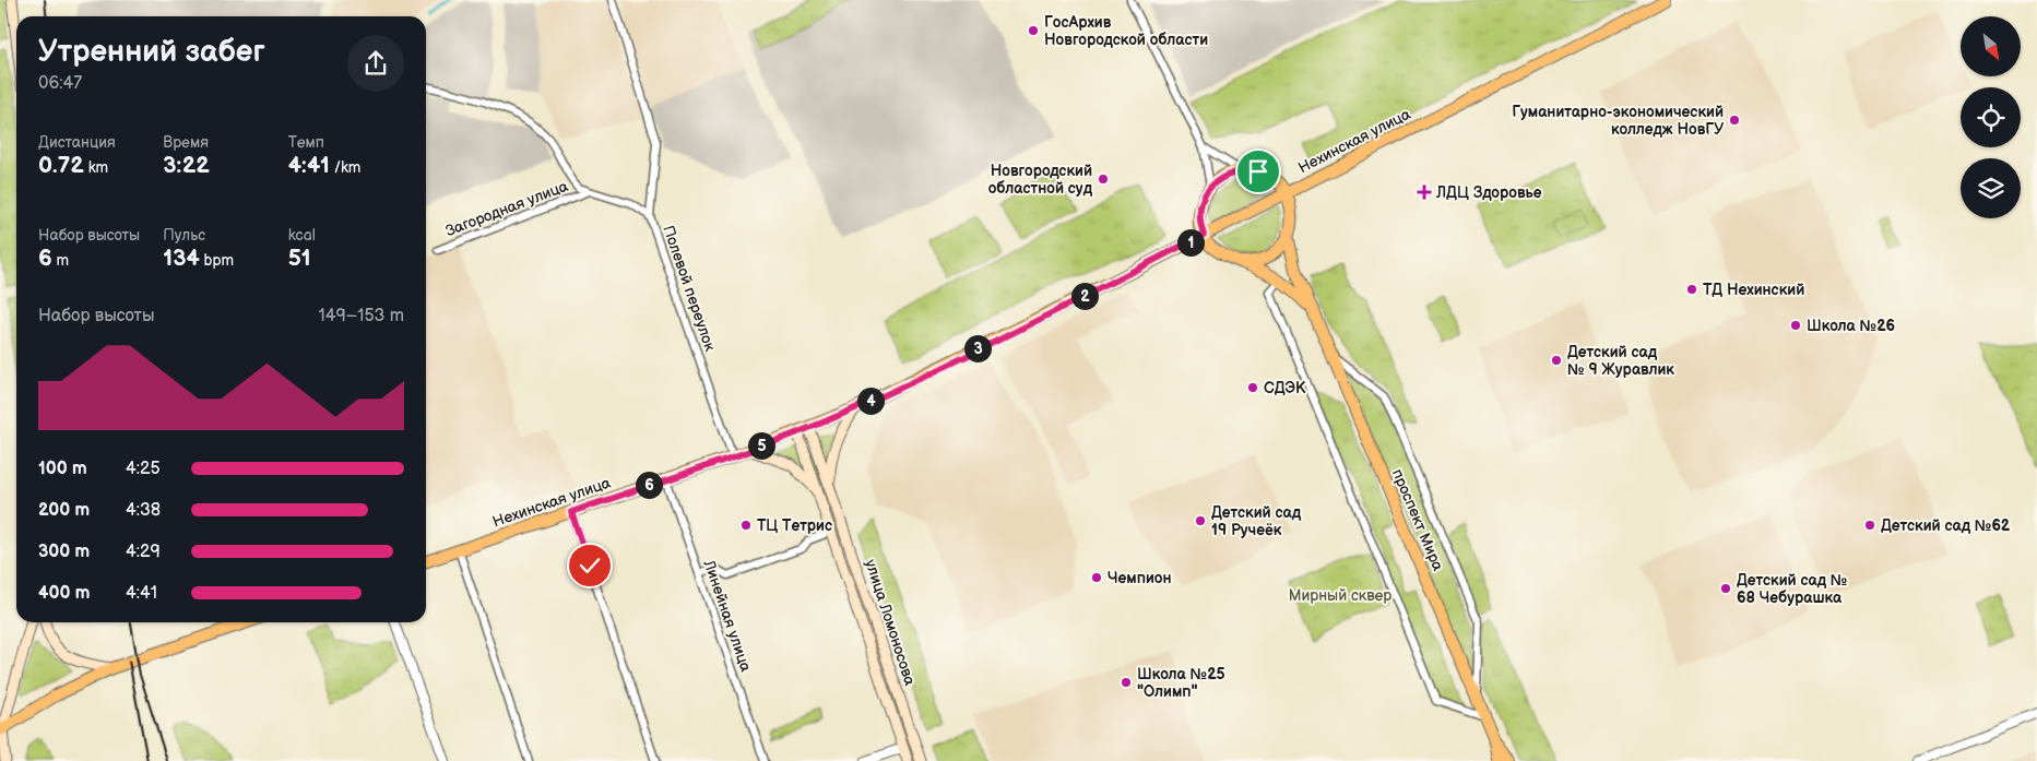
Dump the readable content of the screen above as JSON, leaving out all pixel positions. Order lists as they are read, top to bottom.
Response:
{
  "streets": {
    "main road": ["Нехинская улица", "проспект Мира", "улица Ломоносова"],
    "street": ["Загородная улица", "Полевой переулок", "Линейная улица"]
  },
  "crossings": [
    ["Нехинская улица", "Полевой переулок"],
    ["Нехинская улица", "проспект Мира"],
    ["Нехинская улица", "Линейная улица"],
    ["Нехинская улица", "улица Ломоносова"]
  ],
  "parks": ["Мирный сквер"],
  "places": {
    "other": [
      "ГосАрхив Новгородской области",
      "Гуманитарно-экономический колледж НовГУ",
      "Новгородский областной суд",
      "ТД Нехинский",
      "Школа №26",
      "Детский сад № 9 Журавлик",
      "СДЭК",
      "Детский сад 19 Ручеёк",
      "ТЦ Тетрис",
      "Детский сад №62",
      "Чемпион",
      "Детский сад № 68 Чебурашка",
      "Школа №25 \"Олимп\""
    ],
    "health": ["ЛДЦ Здоровье"]
  },
  "north": "bottom right",
  "page": {
    "heading": ["Утренний забег", "06:47"],
    "stats": [
      ["Дистанция", "0.72 km"],
      ["Время", "3:22"],
      ["Темп", "4:41 /km"],
      ["Набор высоты", "6 m"],
      ["Пульс", "134 bpm"],
      ["kcal", "51"]
    ],
    "pins": [
      "1",
      "2",
      "3",
      "4",
      "5",
      "6"
    ],
    "chart": ["Набор высоты", "149–153 m"],
    "list": [
      {
        "name": "100 m",
        "note": "4:25"
      },
      {
        "name": "200 m",
        "note": "4:38"
      },
      {
        "name": "300 m",
        "note": "4:29"
      },
      {
        "name": "400 m",
        "note": "4:41"
      }
    ]
  }
}
